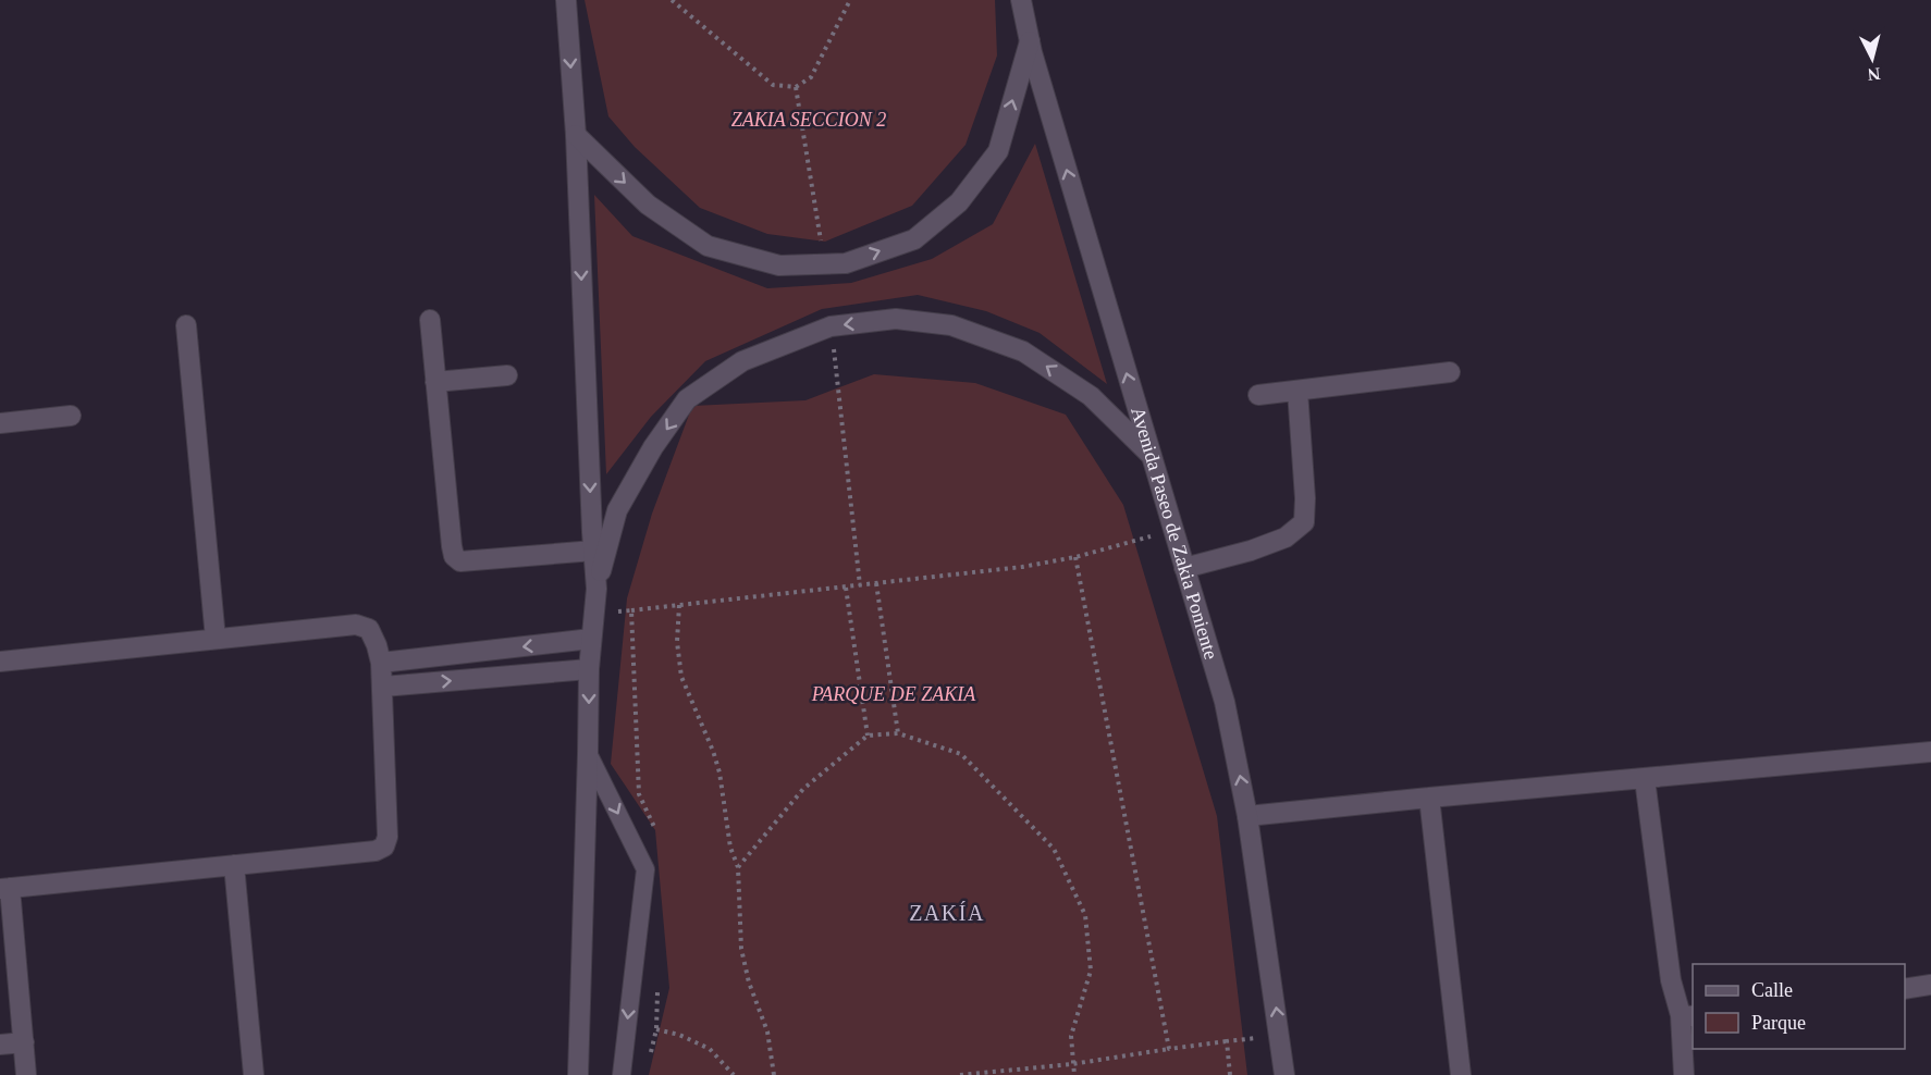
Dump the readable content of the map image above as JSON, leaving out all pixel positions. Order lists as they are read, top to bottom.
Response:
{
  "streets": {
    "street": ["Avenida Paseo de Zakia Poniente"]
  },
  "one_way": ["Avenida Paseo de Zakia Poniente"],
  "districts": ["ZAKÍA"],
  "parks": ["ZAKIA SECCION 2", "PARQUE DE ZAKIA"],
  "legend": ["Calle", "Parque"],
  "north": "bottom"
}
